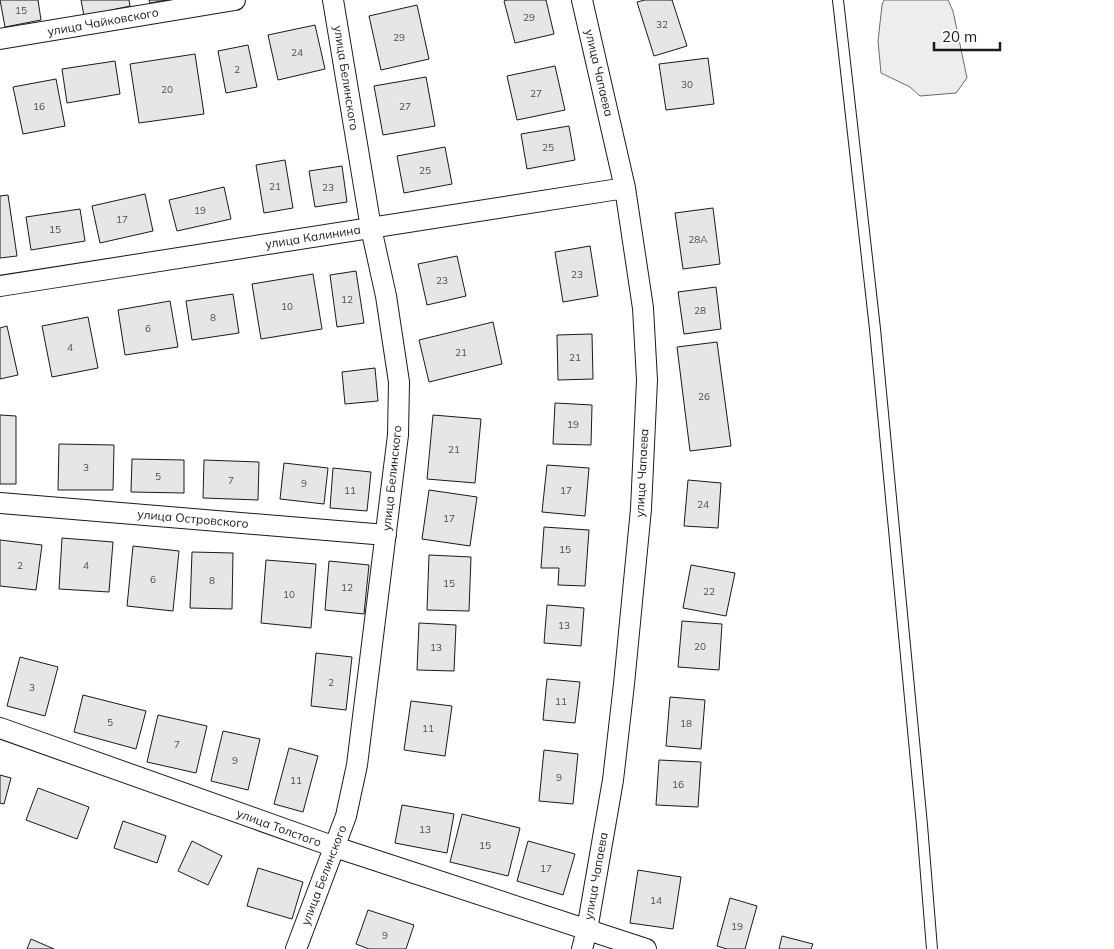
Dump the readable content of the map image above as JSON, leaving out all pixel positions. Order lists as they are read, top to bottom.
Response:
{
  "streets": {
    "street": [
      "улица Чайковского",
      "улица Чапаева",
      "улица Белинского",
      "улица Калинина",
      "улица Островского",
      "улица Толстого"
    ]
  },
  "crossings": [
    ["улица Чапаева", "улица Калинина"],
    ["улица Чапаева", "улица Толстого"],
    ["улица Белинского", "улица Калинина"],
    ["улица Белинского", "улица Островского"],
    ["улица Белинского", "улица Толстого"]
  ],
  "house_numbers": [
    "15",
    "29",
    "32",
    "29",
    "24",
    "2",
    "30",
    "20",
    "27",
    "16",
    "27",
    "25",
    "25",
    "21",
    "23",
    "19",
    "17",
    "15",
    "28А",
    "23",
    "23",
    "12",
    "10",
    "28",
    "8",
    "6",
    "4",
    "21",
    "21",
    "26",
    "19",
    "21",
    "3",
    "5",
    "7",
    "9",
    "11",
    "17",
    "24",
    "17",
    "15",
    "2",
    "4",
    "6",
    "8",
    "15",
    "12",
    "22",
    "10",
    "13",
    "20",
    "13",
    "2",
    "3",
    "11",
    "5",
    "18",
    "11",
    "7",
    "9",
    "9",
    "11",
    "16",
    "13",
    "15",
    "17",
    "14",
    "19",
    "9"
  ],
  "scale_bar": "20 m"
}
